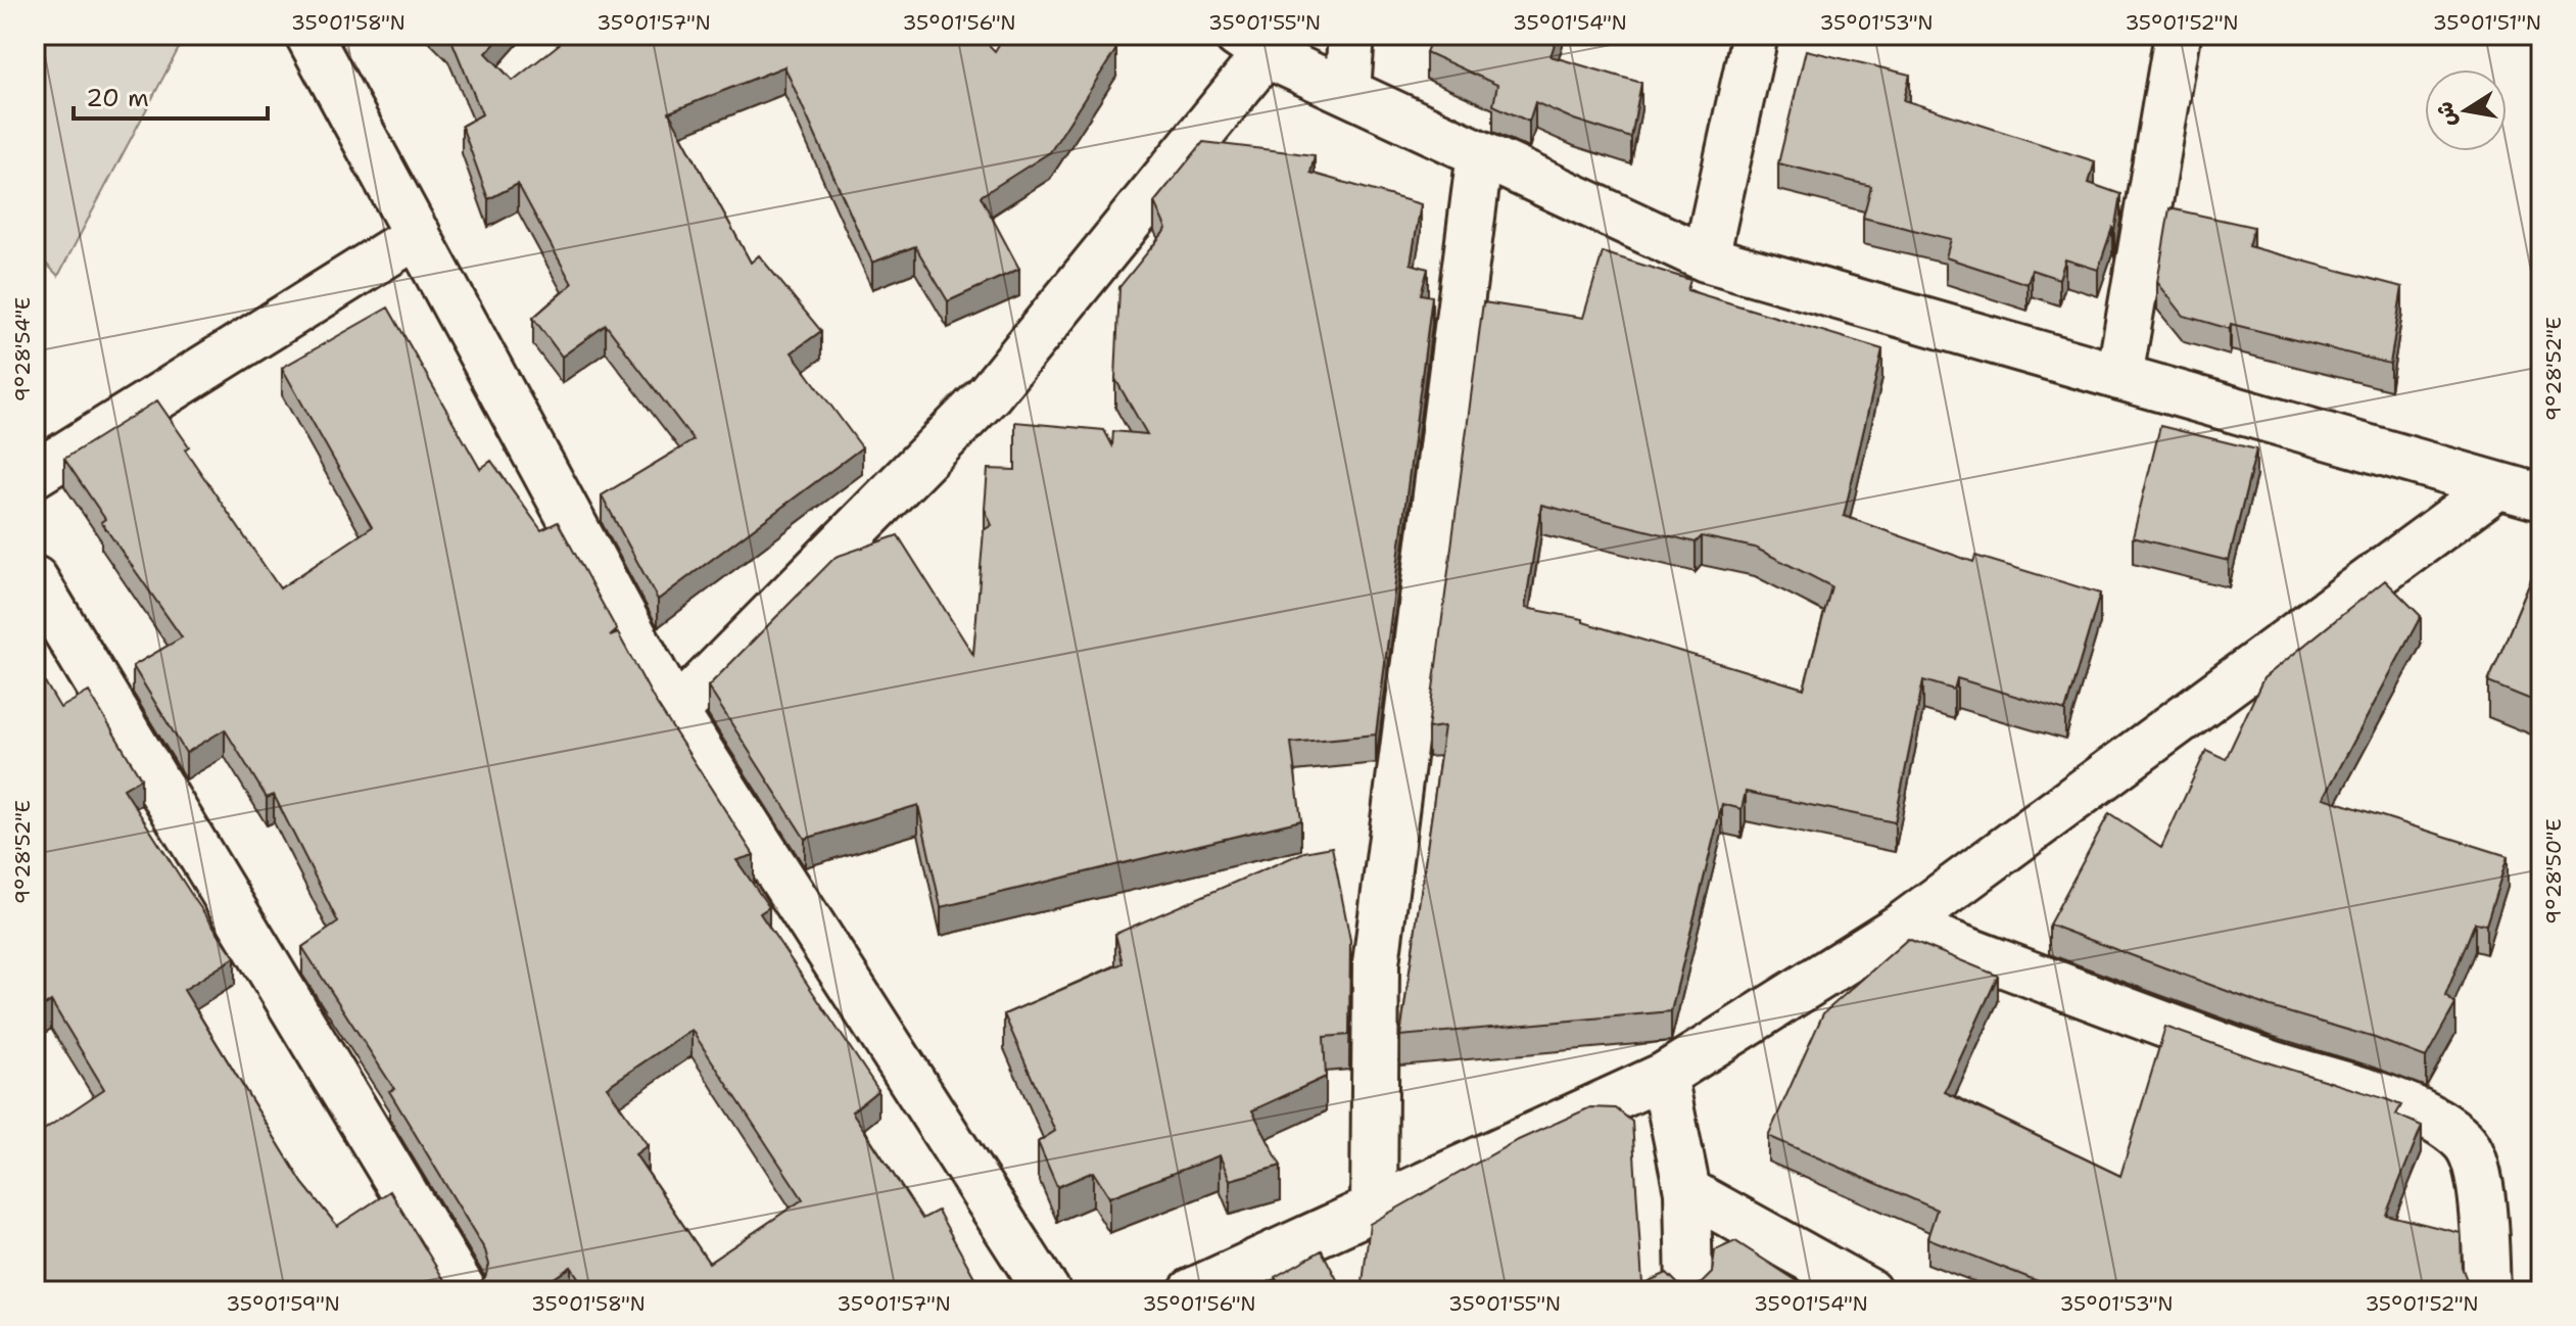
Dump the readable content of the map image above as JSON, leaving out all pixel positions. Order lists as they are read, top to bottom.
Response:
{
  "scale_bar": "20 m",
  "north": "left",
  "coordinates": [
    "35°01'58\"N",
    "35°01'57\"N",
    "35°01'56\"N",
    "35°01'55\"N",
    "35°01'54\"N",
    "35°01'53\"N",
    "35°01'52\"N",
    "35°01'51\"N",
    "9°28'54\"E",
    "9°28'52\"E",
    "9°28'50\"E",
    "35°01'59\"N"
  ]
}
